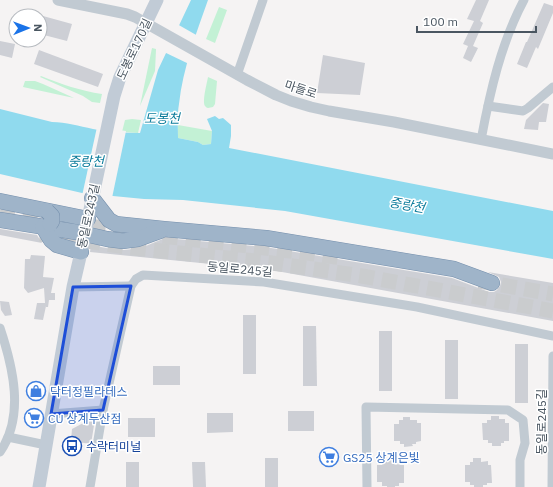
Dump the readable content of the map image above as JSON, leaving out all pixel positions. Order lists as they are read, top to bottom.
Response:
{
  "streets": {
    "main road": ["도봉로170길", "동일로243길"],
    "street": ["마들로", "동일로245길"]
  },
  "crossings": [
    ["도봉로170길", "마들로"],
    ["도봉로170길", "동일로243길"]
  ],
  "water": ["도봉천", "중랑천"],
  "places": {
    "shop": ["닥터정필라테스"],
    "supermarket": ["CU 상계두산점", "GS25 상계은빛"],
    "bus stop": ["수락터미널"]
  },
  "scale_bar": "100 m",
  "north": "right"
}
